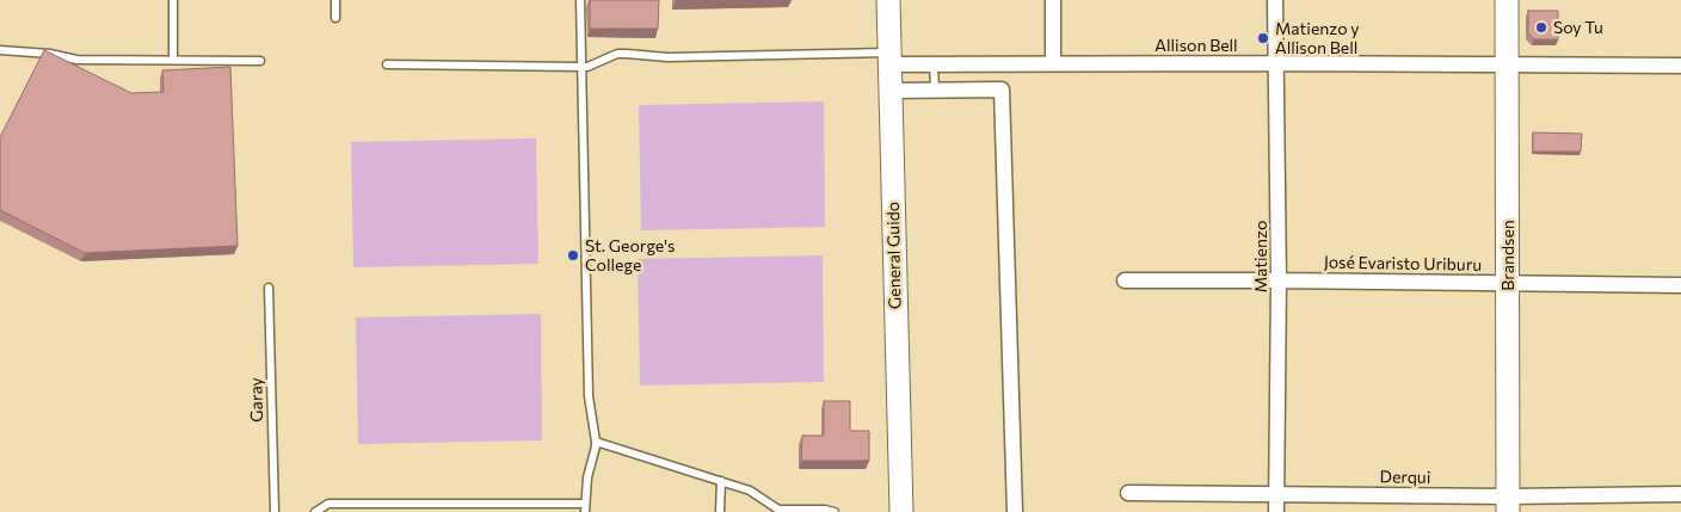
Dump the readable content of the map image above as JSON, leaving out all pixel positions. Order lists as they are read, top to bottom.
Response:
{
  "streets": {
    "main road": ["General Guido", "Brandsen"],
    "street": [
      "Allison Bell",
      "Matienzo",
      "José Evaristo Uriburu",
      "Derqui"
    ],
    "lane": ["Garay"]
  },
  "crossings": [
    ["Allison Bell", "General Guido"],
    ["Allison Bell", "Brandsen"],
    ["Allison Bell", "Matienzo"],
    ["Brandsen", "José Evaristo Uriburu"],
    ["Brandsen", "Derqui"],
    ["Matienzo", "José Evaristo Uriburu"],
    ["Matienzo", "Derqui"]
  ],
  "places": ["Soy Tu", "Matienzo y Allison Bell", "St. George's College"]
}
